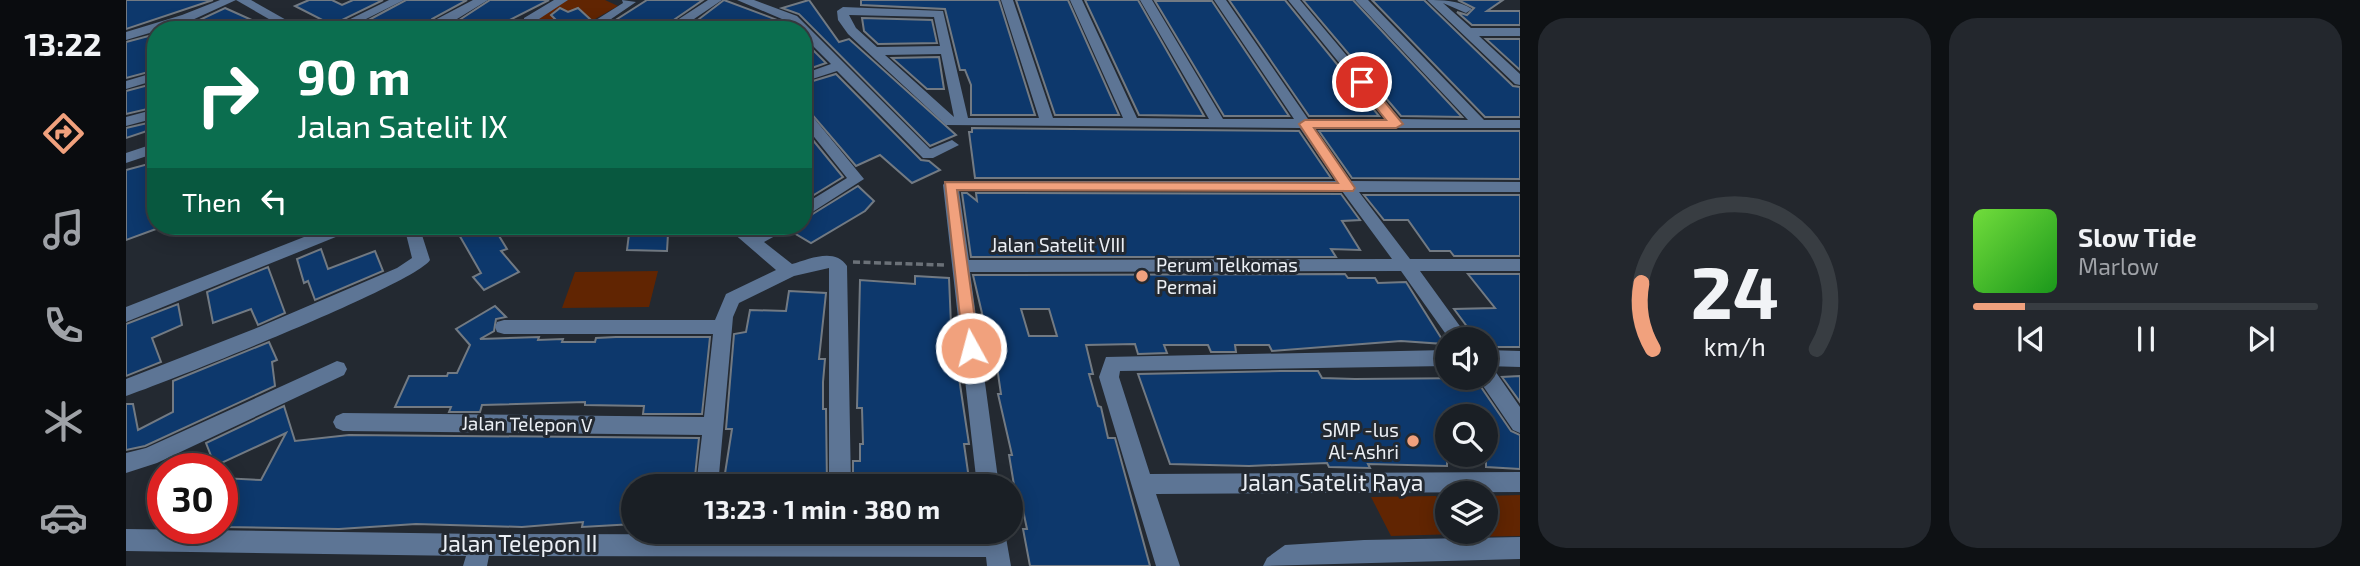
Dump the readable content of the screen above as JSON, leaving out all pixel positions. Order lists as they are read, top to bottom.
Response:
{
  "streets": {
    "street": [
      "Jalan Satelit VIII",
      "Jalan Telepon V",
      "Jalan Satelit Raya",
      "Jalan Telepon II"
    ]
  },
  "places": ["Perum Telkomas Permai", "SMP -lus Al-Ashri"],
  "page": {
    "tabs": "13:22",
    "turn": ["90 m", "Jalan Satelit IX"],
    "then": "Then",
    "song": ["Slow Tide", "Marlow"],
    "limit": "30",
    "trip": "13:23 · 1 min · 380 m",
    "gauge": ["24", "km/h"]
  }
}
